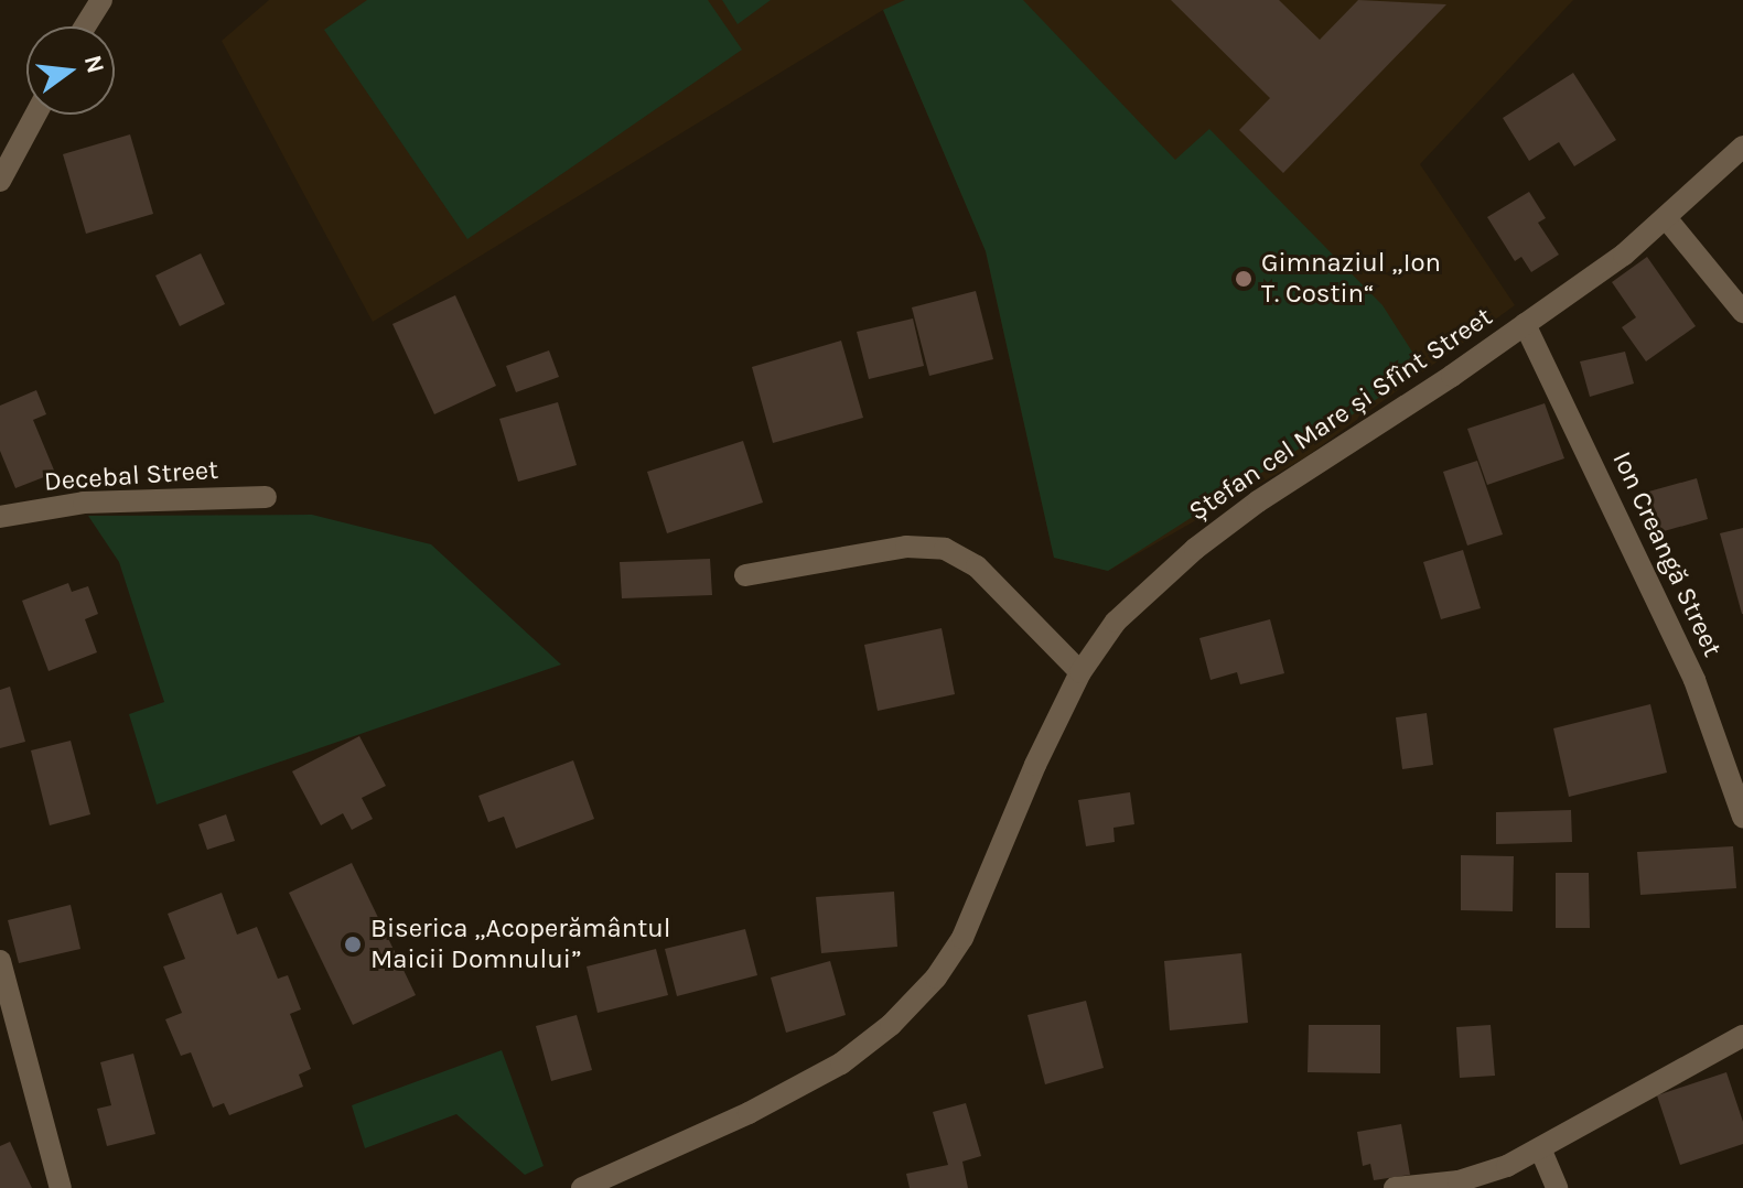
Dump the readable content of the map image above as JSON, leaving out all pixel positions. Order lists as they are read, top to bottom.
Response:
{
  "streets": {
    "street": ["Ștefan cel Mare și Sfînt Street", "Decebal Street", "Ion Creangă Street"]
  },
  "crossings": [
    ["Ștefan cel Mare și Sfînt Street", "Ion Creangă Street"]
  ],
  "places": ["Gimnaziul „Ion T. Costin“", "Biserica „Acoperământul Maicii Domnului”"],
  "north": "right"
}
